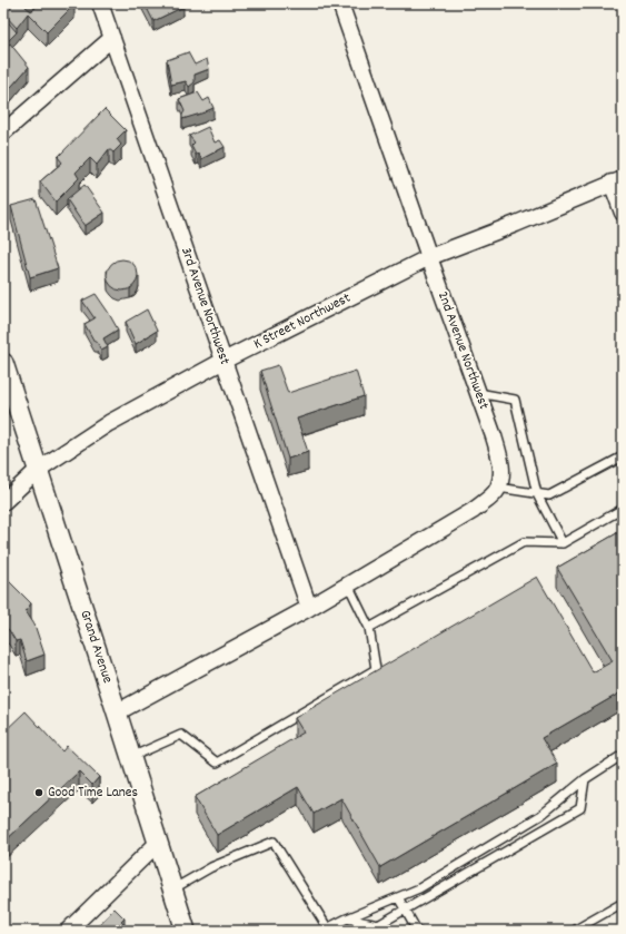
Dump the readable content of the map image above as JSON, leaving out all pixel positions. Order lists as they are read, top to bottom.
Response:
{
  "streets": {
    "street": [
      "3rd Avenue Northwest",
      "K Street Northwest",
      "2nd Avenue Northwest",
      "Grand Avenue"
    ]
  },
  "crossings": [
    ["3rd Avenue Northwest", "K Street Northwest"],
    ["K Street Northwest", "2nd Avenue Northwest"],
    ["K Street Northwest", "Grand Avenue"]
  ],
  "places": ["Good Time Lanes"]
}
